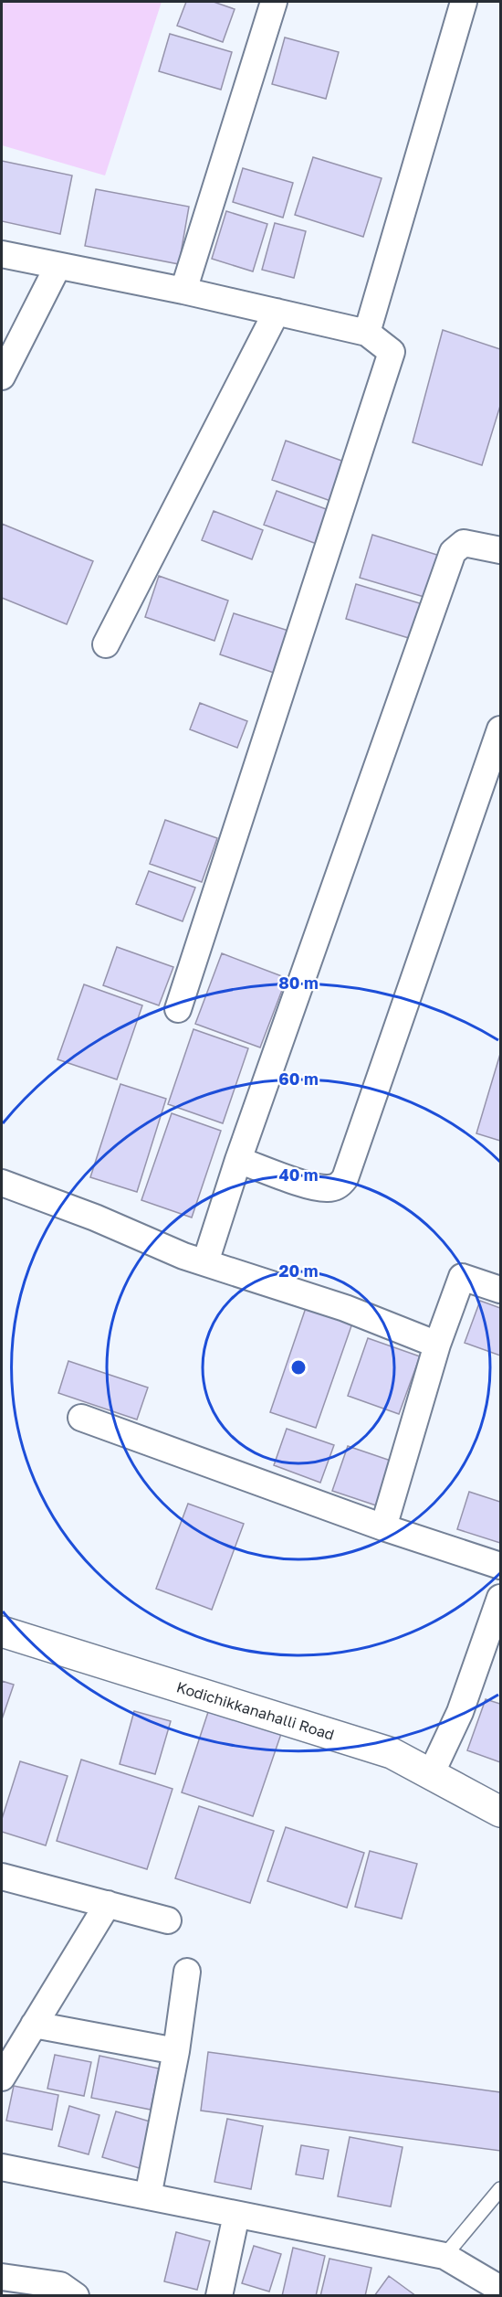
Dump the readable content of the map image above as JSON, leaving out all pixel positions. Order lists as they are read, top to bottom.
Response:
{
  "streets": {
    "street": ["Kodichikkanahalli Road"]
  },
  "rings": [
    "80 m",
    "60 m",
    "40 m",
    "20 m"
  ]
}
